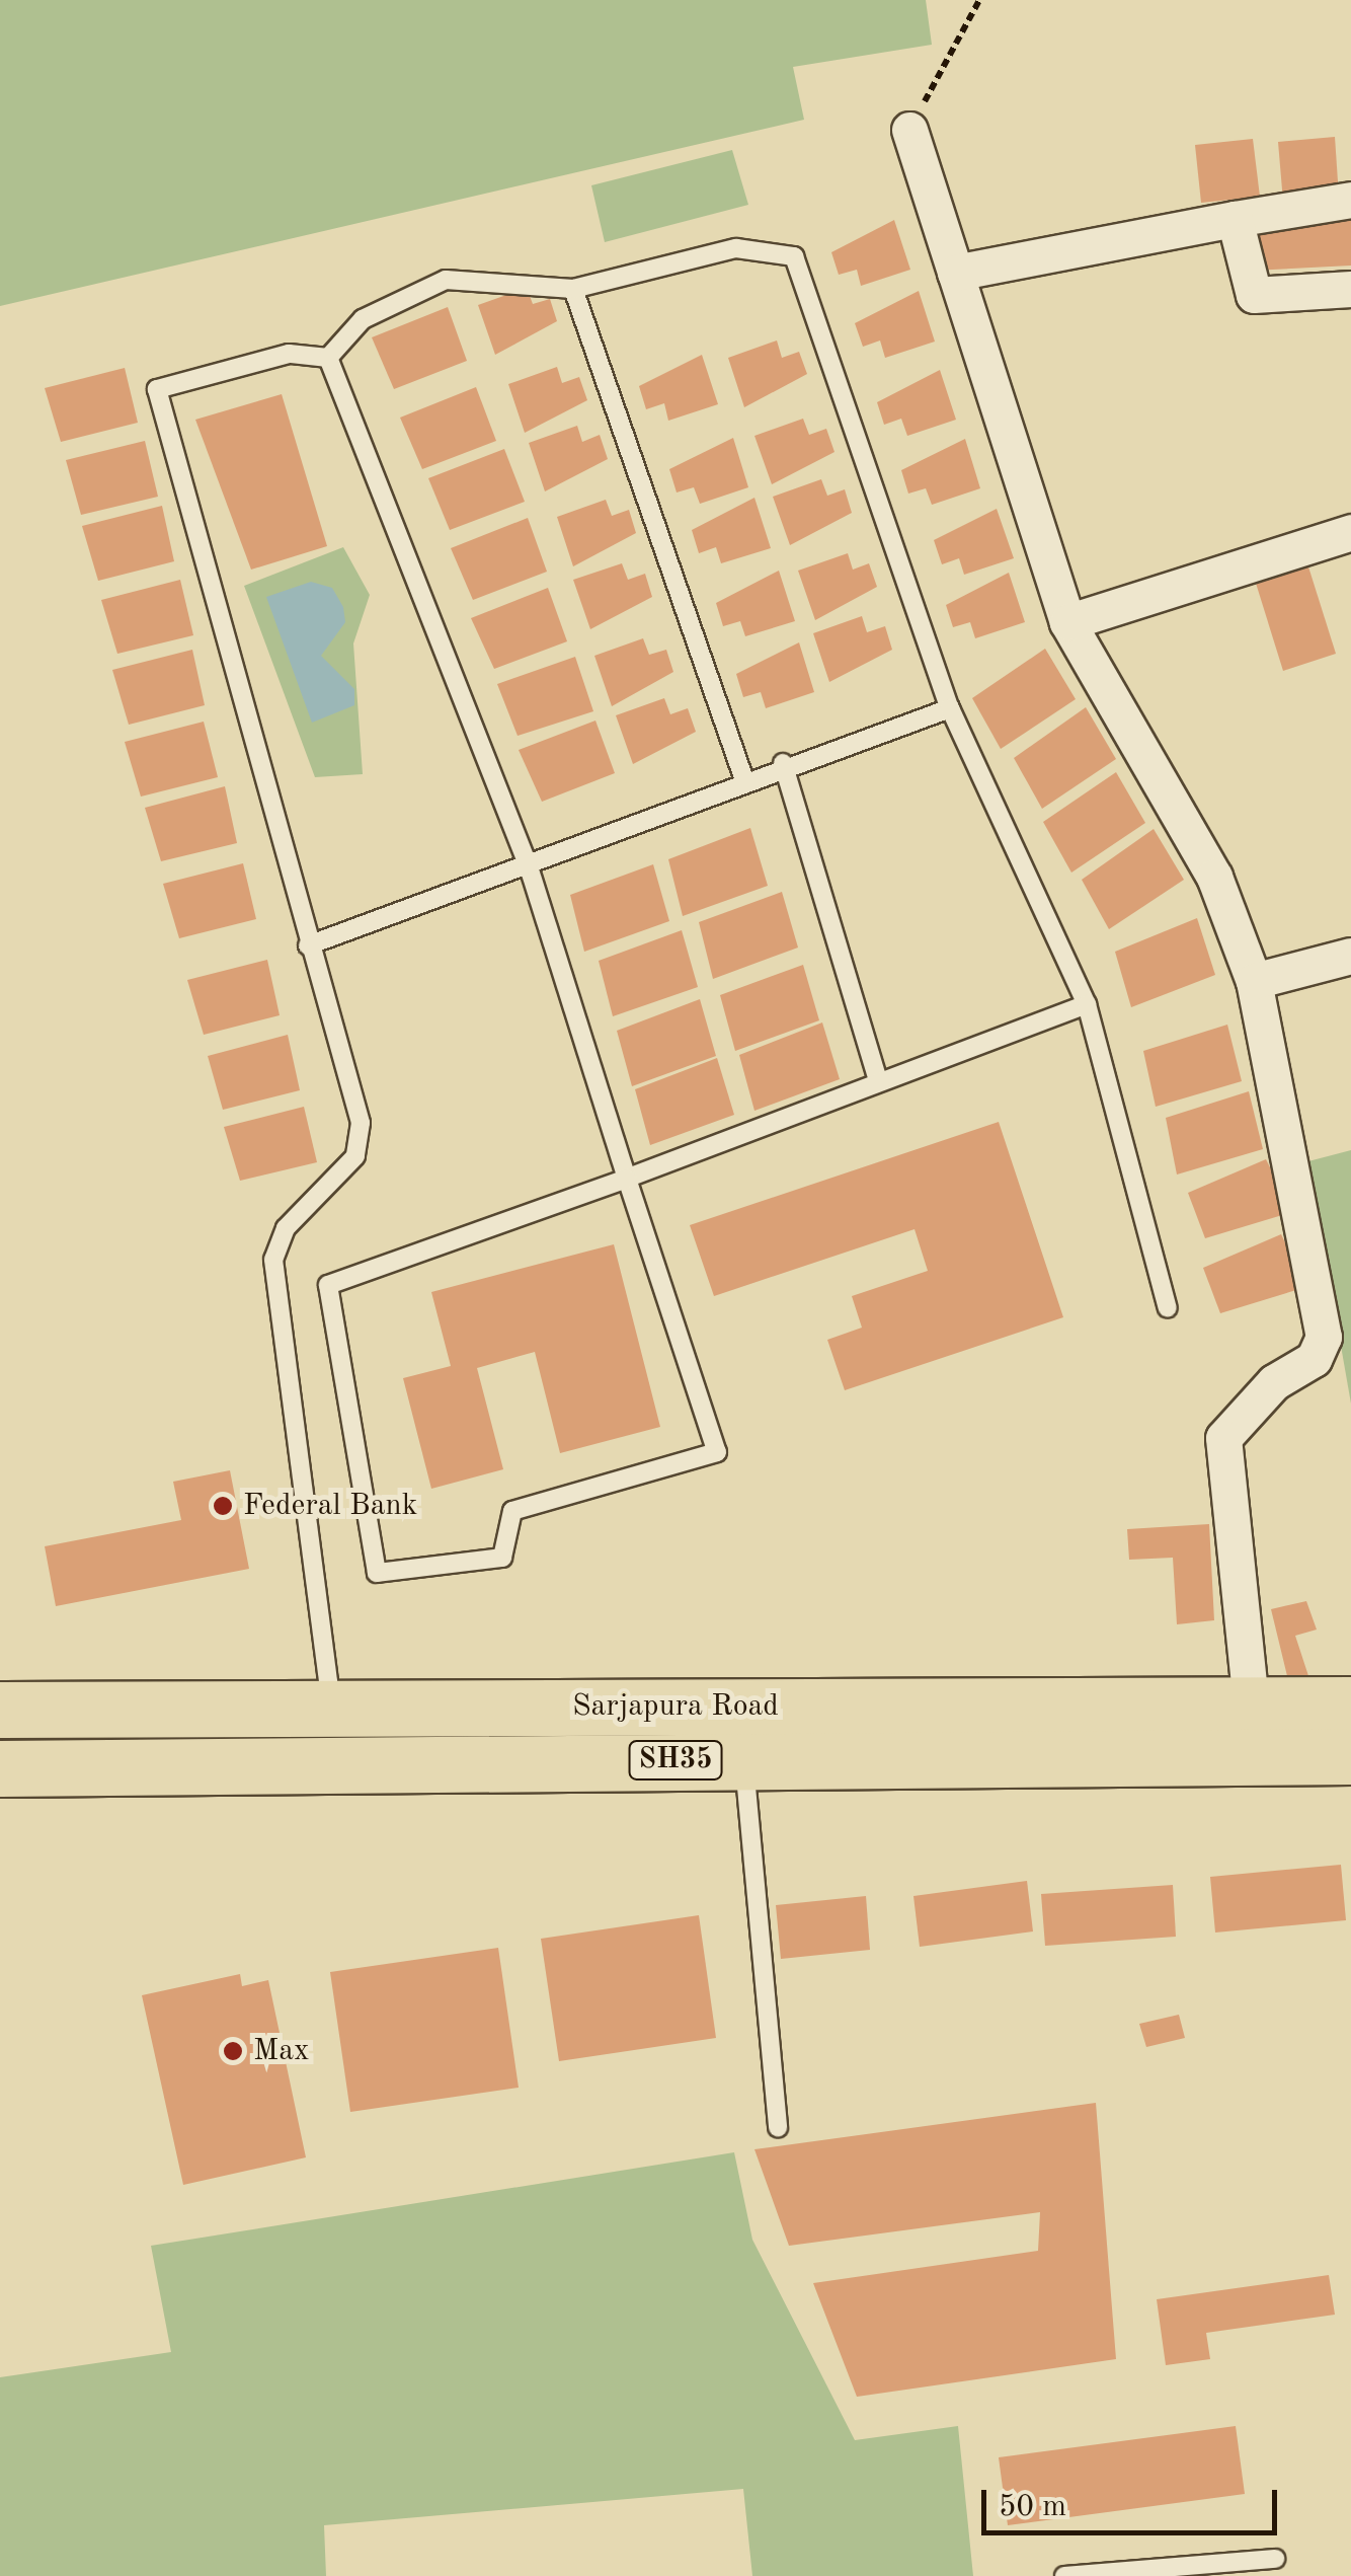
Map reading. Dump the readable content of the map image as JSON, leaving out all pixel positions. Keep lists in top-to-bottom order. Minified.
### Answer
{"streets":{"main road":["Sarjapura Road","SH35"]},"places":["Federal Bank","Max"],"scale_bar":"50 m"}
